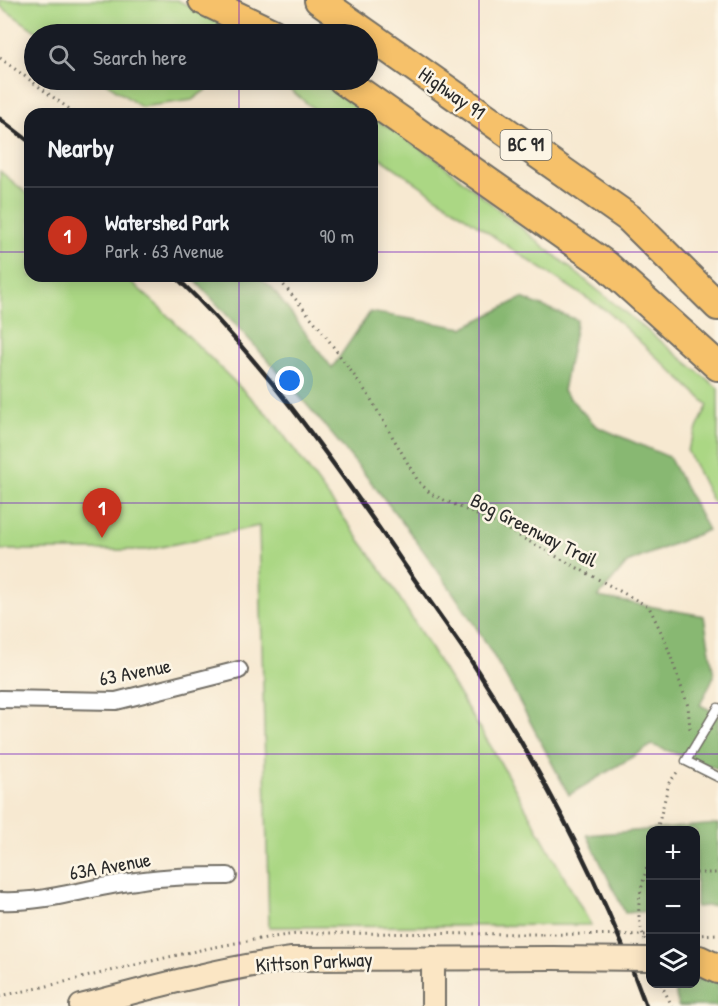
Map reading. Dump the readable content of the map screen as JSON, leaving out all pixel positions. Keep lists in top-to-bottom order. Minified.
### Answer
{"streets":{"highway":["Highway 91","BC 91"],"main road":["Kittson Parkway"],"street":["63 Avenue","63A Avenue"],"path":["Bog Greenway Trail"]},"page":{"search":"Search here","heading":"Nearby","list":[{"mark":"1","name":"Watershed Park","note":"Park · 63 Avenue","value":"90 m"}],"pins":"1","map_buttons":["+","−"]}}
